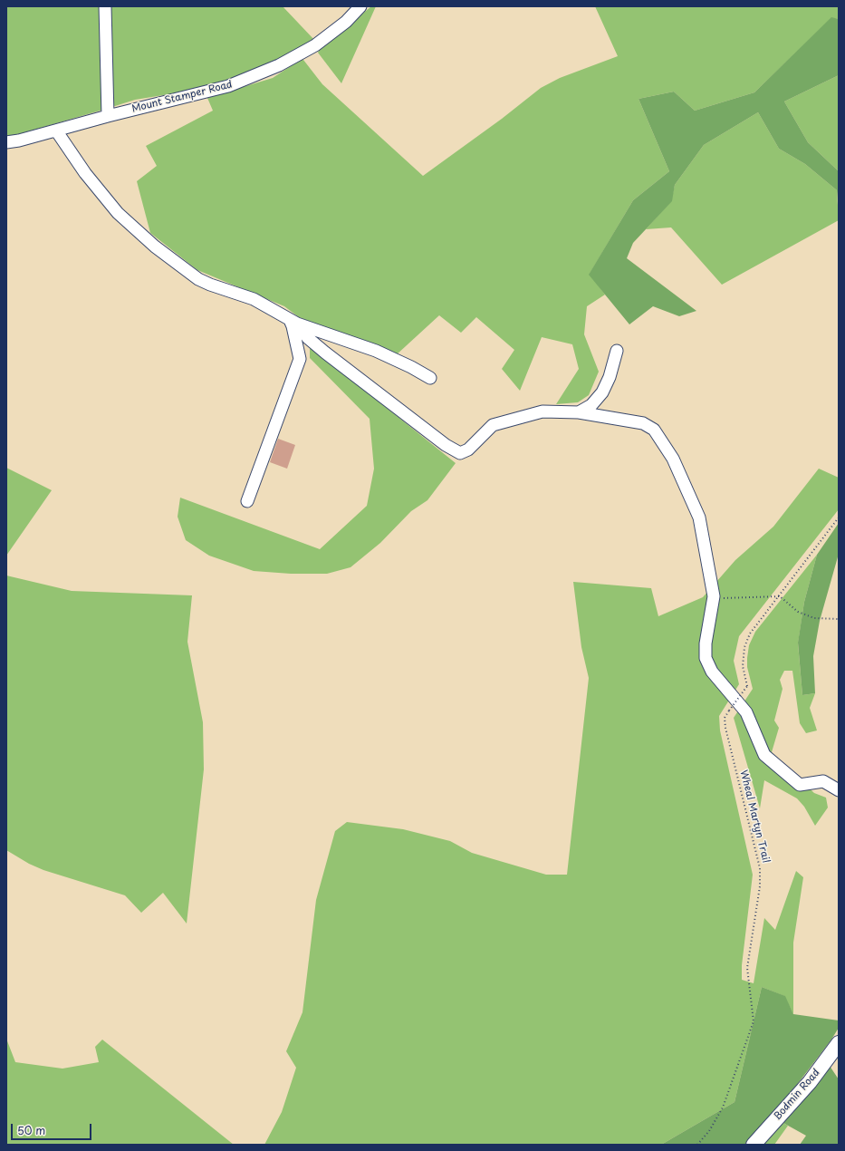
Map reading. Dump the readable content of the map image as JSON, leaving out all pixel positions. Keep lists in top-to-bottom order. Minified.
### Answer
{"streets":{"main road":["Bodmin Road"],"street":["Mount Stamper Road"],"path":["Wheal Martyn Trail"]},"scale_bar":"50 m"}
